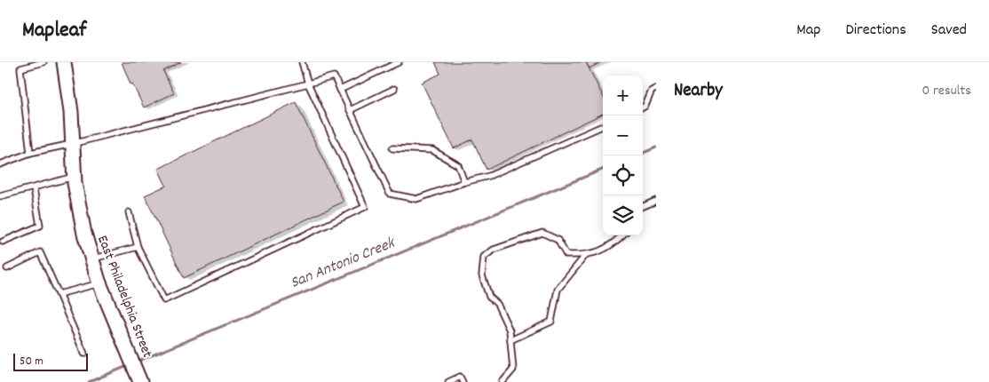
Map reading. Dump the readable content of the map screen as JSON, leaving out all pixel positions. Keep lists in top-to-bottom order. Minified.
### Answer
{"streets":{"street":["East Philadelphia Street"]},"water":["San Antonio Creek"],"scale_bar":"50 m","page":{"header":"Mapleaf","nav":["Map","Directions","Saved"],"heading":["Nearby","0 results"],"map_buttons":["+","−"],"scale":"50 m"}}
